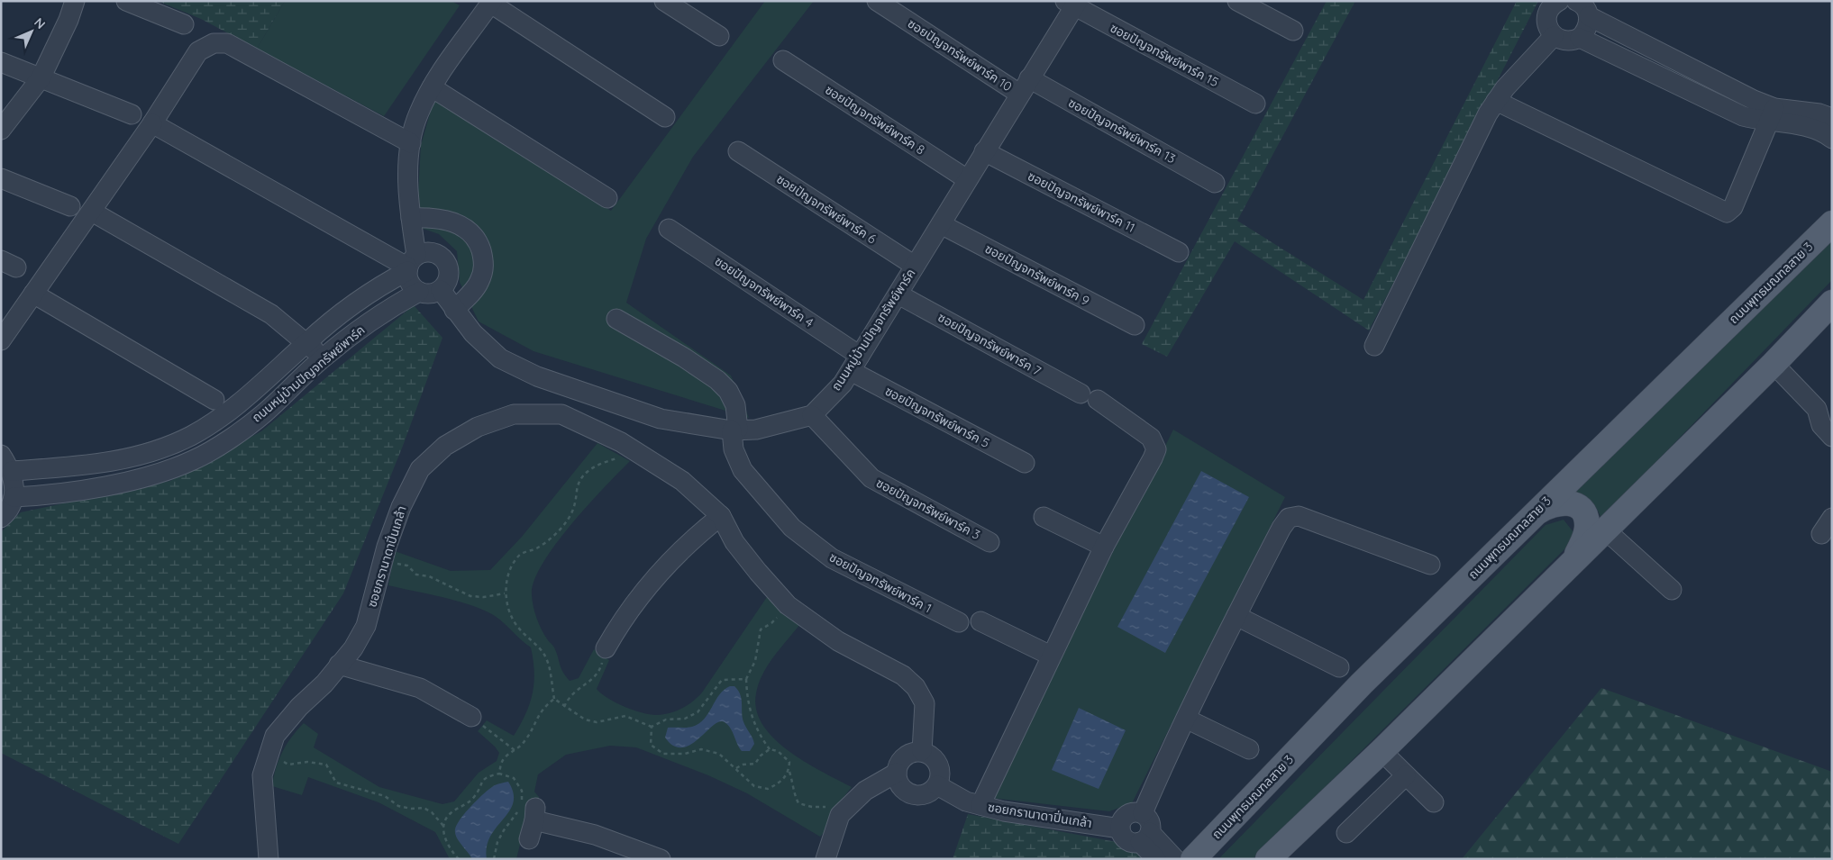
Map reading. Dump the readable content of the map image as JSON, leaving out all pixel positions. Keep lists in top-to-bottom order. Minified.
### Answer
{"streets":{"main road":["ถนนพุทธมณฑลสาย 3"],"street":["ซอยปัญจทรัพย์พาร์ค 10","ซอยปัญจทรัพย์พาร์ค 15","ซอยปัญจทรัพย์พาร์ค 8","ซอยปัญจทรัพย์พาร์ค 13","ซอยปัญจทรัพย์พาร์ค 11","ซอยปัญจทรัพย์พาร์ค 6","ซอยปัญจทรัพย์พาร์ค 9","ซอยปัญจทรัพย์พาร์ค 4","ถนนหมู่บ้านปัญจทรัพย์พาร์ค","ซอยปัญจทรัพย์พาร์ค 7","ซอยปัญจทรัพย์พาร์ค 5","ซอยปัญจทรัพย์พาร์ค 3","ซอยกรานาดาปิ่นเกล้า","ซอยปัญจทรัพย์พาร์ค 1"]},"crossings":[["ซอยปัญจทรัพย์พาร์ค 10","ซอยปัญจทรัพย์พาร์ค 13"],["ซอยปัญจทรัพย์พาร์ค 10","ถนนหมู่บ้านปัญจทรัพย์พาร์ค"],["ซอยปัญจทรัพย์พาร์ค 15","ถนนหมู่บ้านปัญจทรัพย์พาร์ค"],["ซอยปัญจทรัพย์พาร์ค 8","ถนนหมู่บ้านปัญจทรัพย์พาร์ค"],["ซอยปัญจทรัพย์พาร์ค 13","ถนนหมู่บ้านปัญจทรัพย์พาร์ค"],["ซอยปัญจทรัพย์พาร์ค 11","ถนนหมู่บ้านปัญจทรัพย์พาร์ค"],["ซอยปัญจทรัพย์พาร์ค 6","ถนนหมู่บ้านปัญจทรัพย์พาร์ค"],["ซอยปัญจทรัพย์พาร์ค 9","ถนนหมู่บ้านปัญจทรัพย์พาร์ค"],["ซอยปัญจทรัพย์พาร์ค 4","ถนนหมู่บ้านปัญจทรัพย์พาร์ค"],["ซอยปัญจทรัพย์พาร์ค 4","ซอยปัญจทรัพย์พาร์ค 5"],["ถนนหมู่บ้านปัญจทรัพย์พาร์ค","ซอยปัญจทรัพย์พาร์ค 7"],["ถนนหมู่บ้านปัญจทรัพย์พาร์ค","ซอยปัญจทรัพย์พาร์ค 5"],["ถนนหมู่บ้านปัญจทรัพย์พาร์ค","ซอยปัญจทรัพย์พาร์ค 3"]],"north":"top right"}
